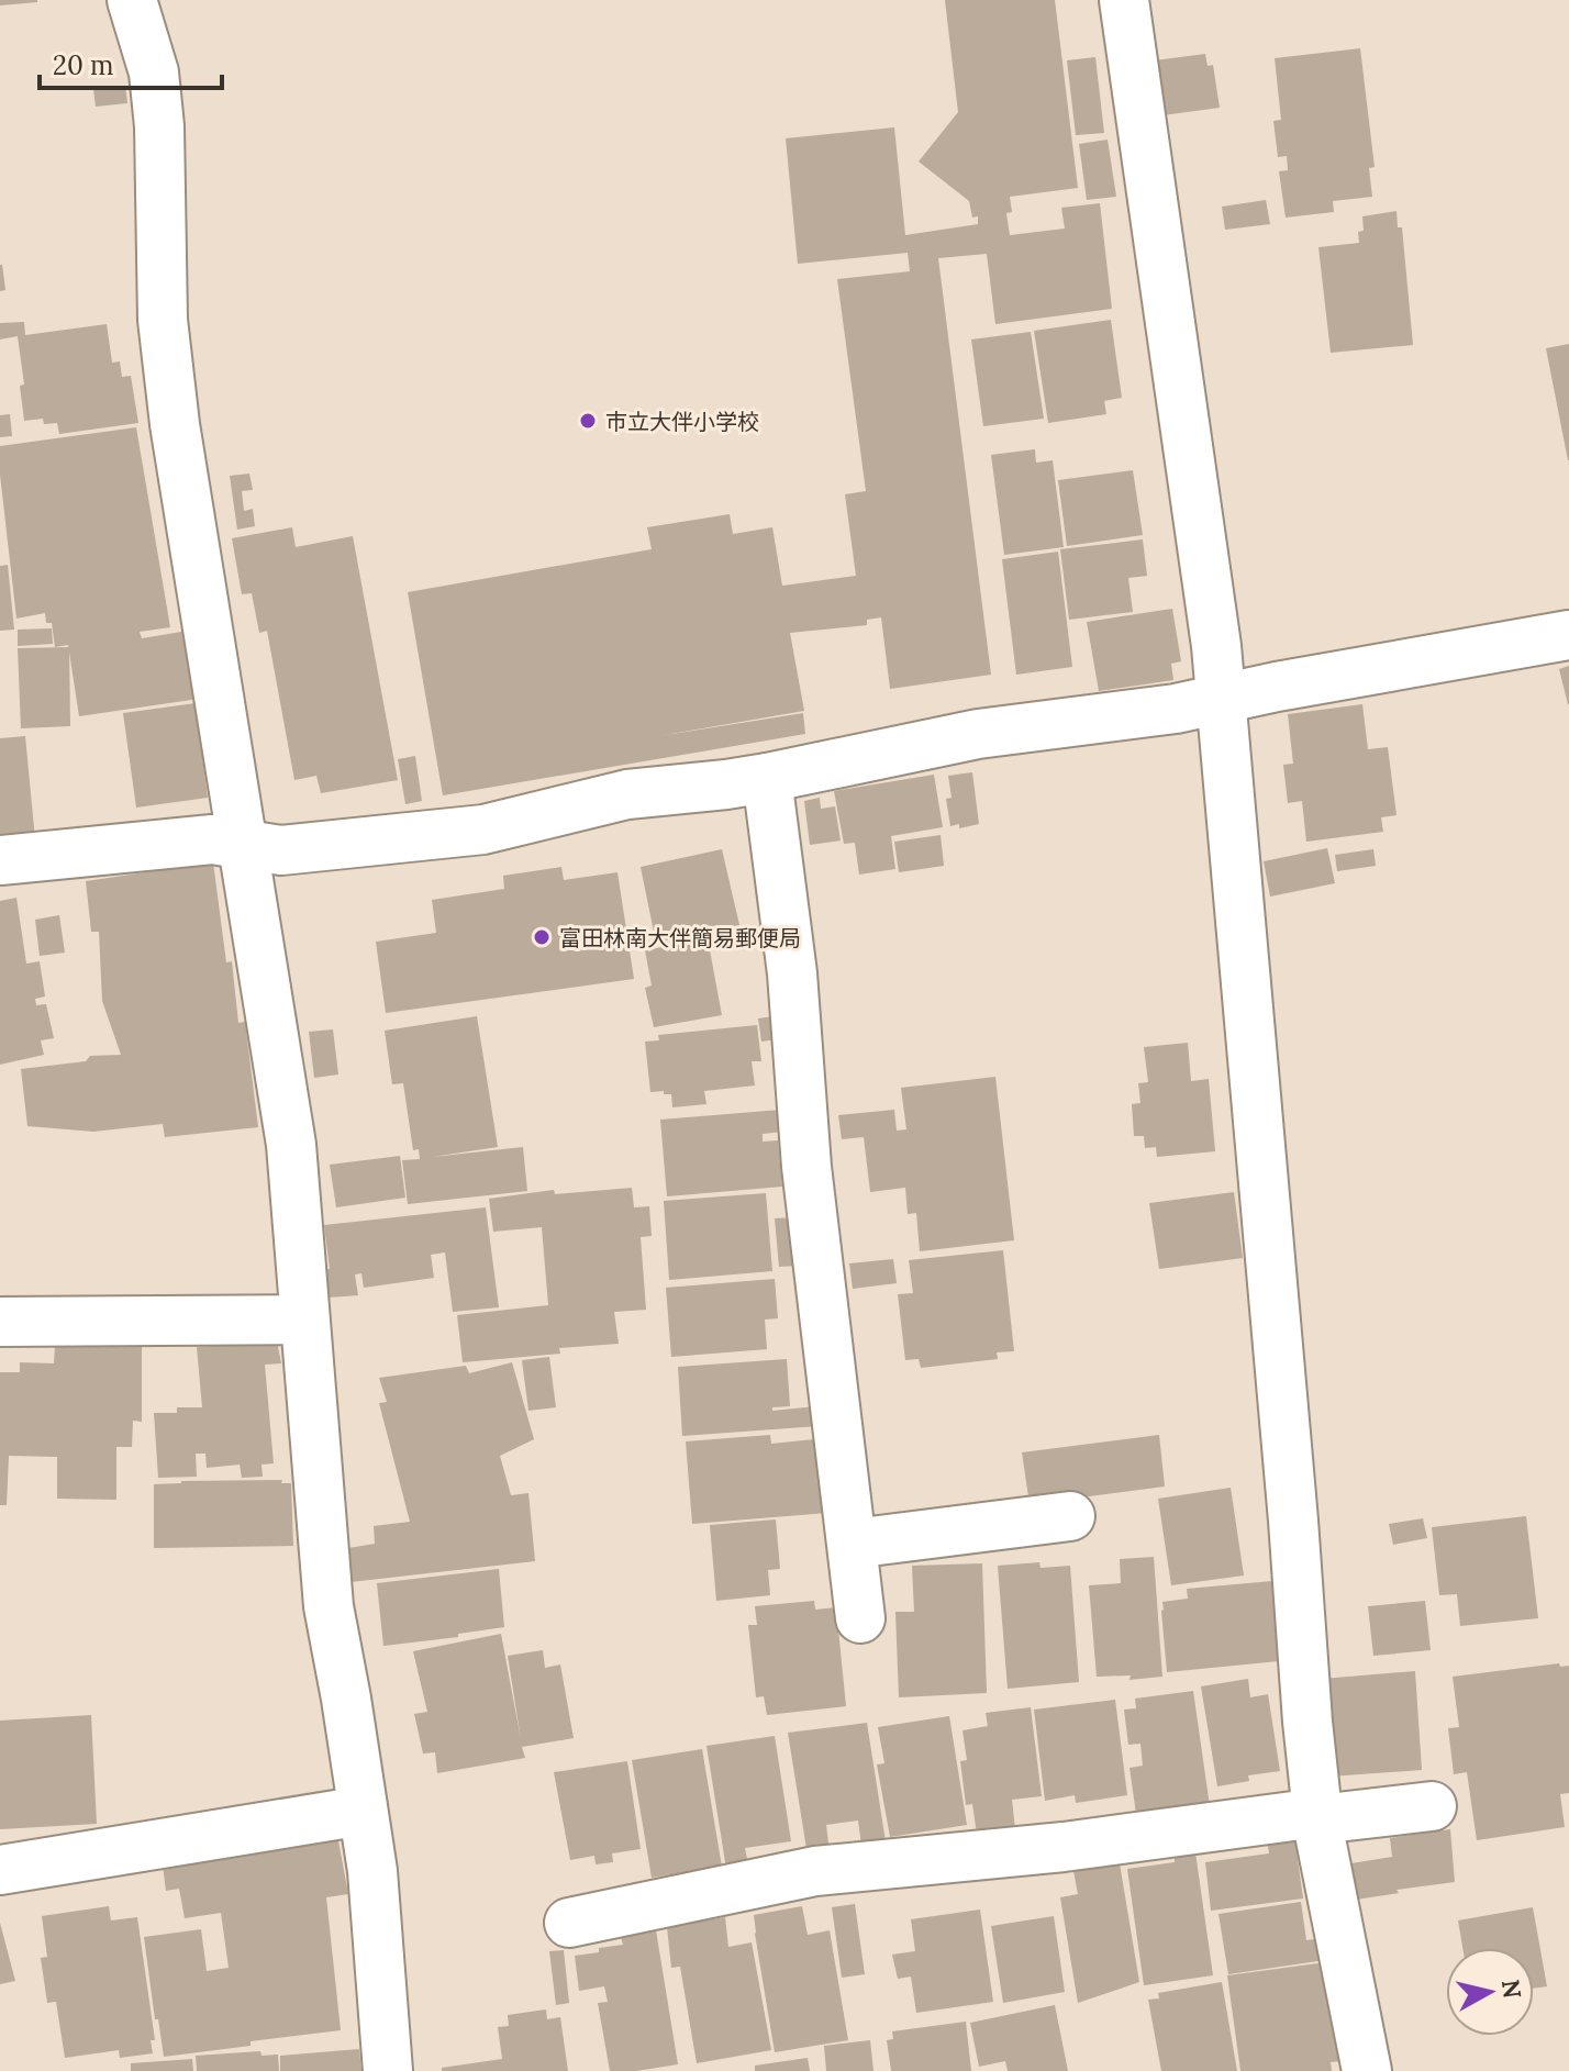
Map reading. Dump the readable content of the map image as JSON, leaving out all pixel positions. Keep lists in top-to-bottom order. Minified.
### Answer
{"places":["市立大伴小学校","富田林南大伴簡易郵便局"],"scale_bar":"20 m","north":"right"}
